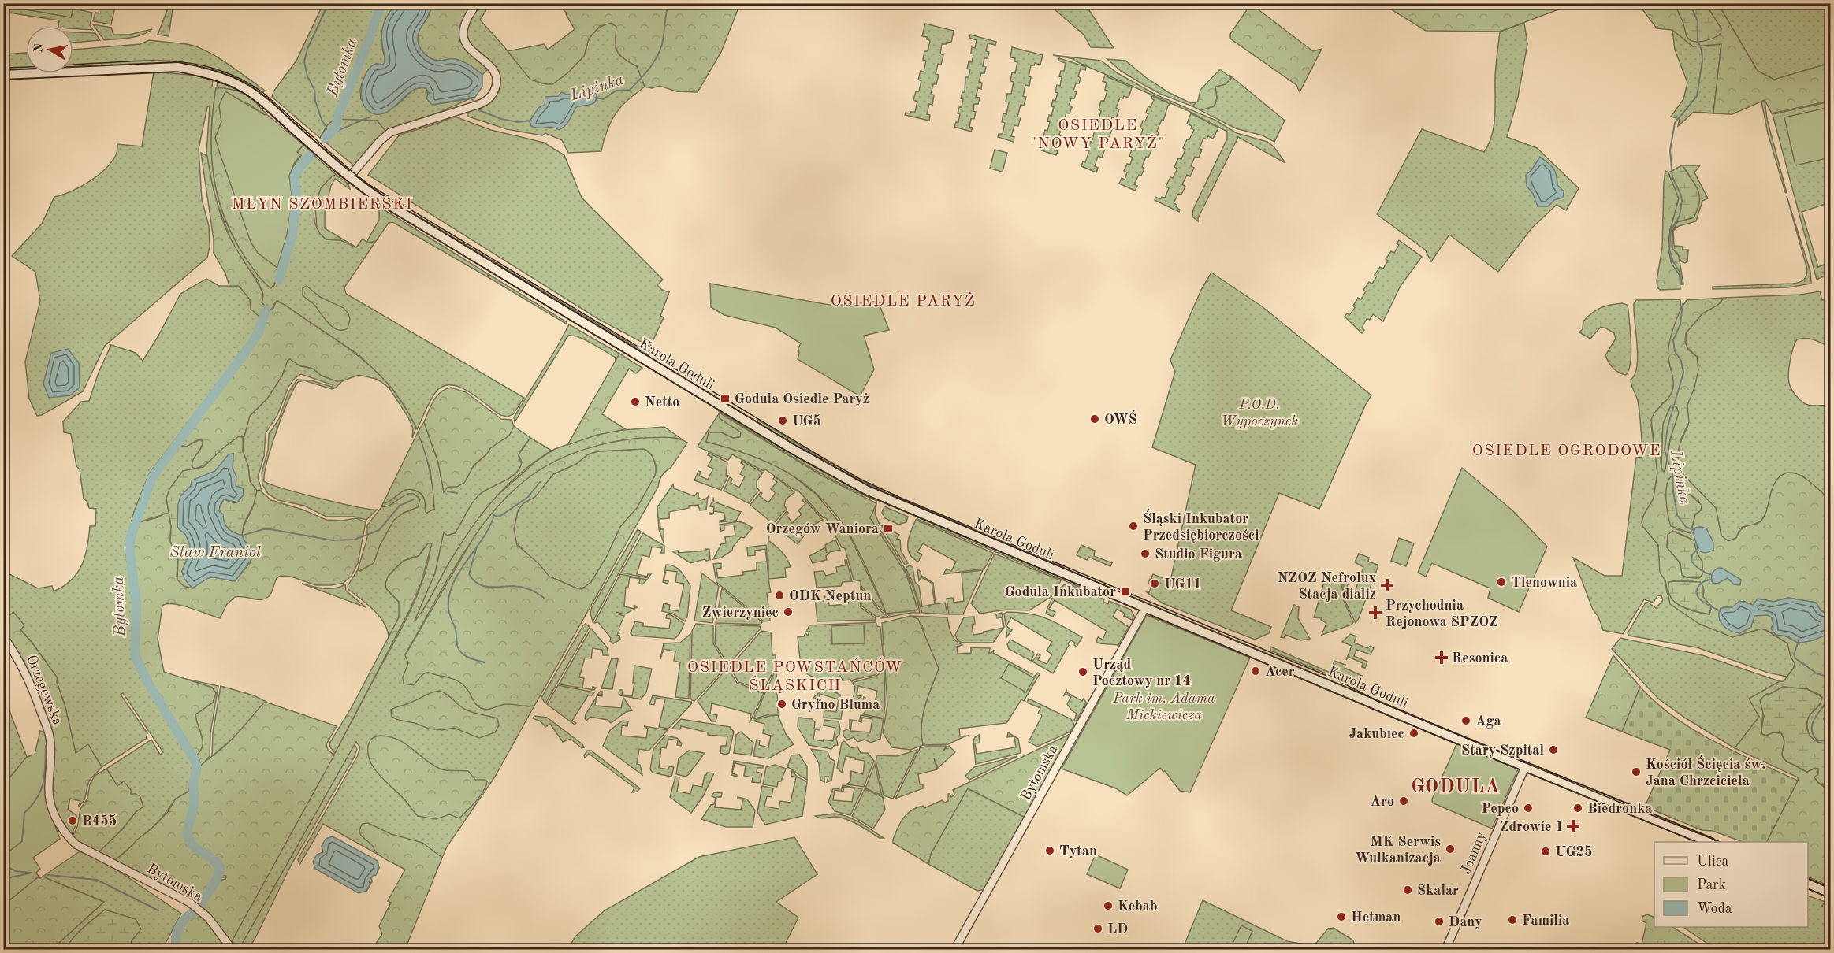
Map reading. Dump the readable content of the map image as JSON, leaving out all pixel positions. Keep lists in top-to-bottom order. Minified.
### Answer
{"streets":{"main road":["Karola Goduli"],"street":["Orzegowska","Bytomska","Joanny"]},"crossings":[["Karola Goduli","Bytomska"],["Karola Goduli","Joanny"],["Orzegowska","Bytomska"]],"districts":["OSIEDLE \"NOWY PARYŻ\"","MŁYN SZOMBIERSKI","OSIEDLE PARYŻ","OSIEDLE OGRODOWE","OSIEDLE POWSTAŃCÓW ŚLĄSKICH","GODULA"],"water":["Bytomka","Lipinka","Staw Franiol"],"parks":["P.O.D. Wypoczynek","Park im. Adama Mickiewicza"],"places":{"transit":["Godula Osiedle Paryż","Orzegów Waniora","Godula Inkubator"],"other":["Netto","OWŚ","UG5","Śląski Inkubator Przedsiębiorczości","Studio Figura","Tlenownia","UG11","ODK Neptun","Zwierzyniec","Acer","Urząd Pocztowy nr 14","Gryfno Bluma","Aga","Jakubiec","Stary Szpital","Kościół Ścięcia św. Jana Chrzciciela","Aro","Pepco","Biedronka","B455","MK Serwis Wulkanizacja","Tytan","UG25","Skalar","Kebab","Hetman","Familia","Dany","LD"],"health":["NZOZ Nefrolux Stacja dializ","Przychodnia Rejonowa SPZOZ","Resonica","Zdrowie 1"]},"legend":["Ulica","Park","Woda"],"north":"left"}
